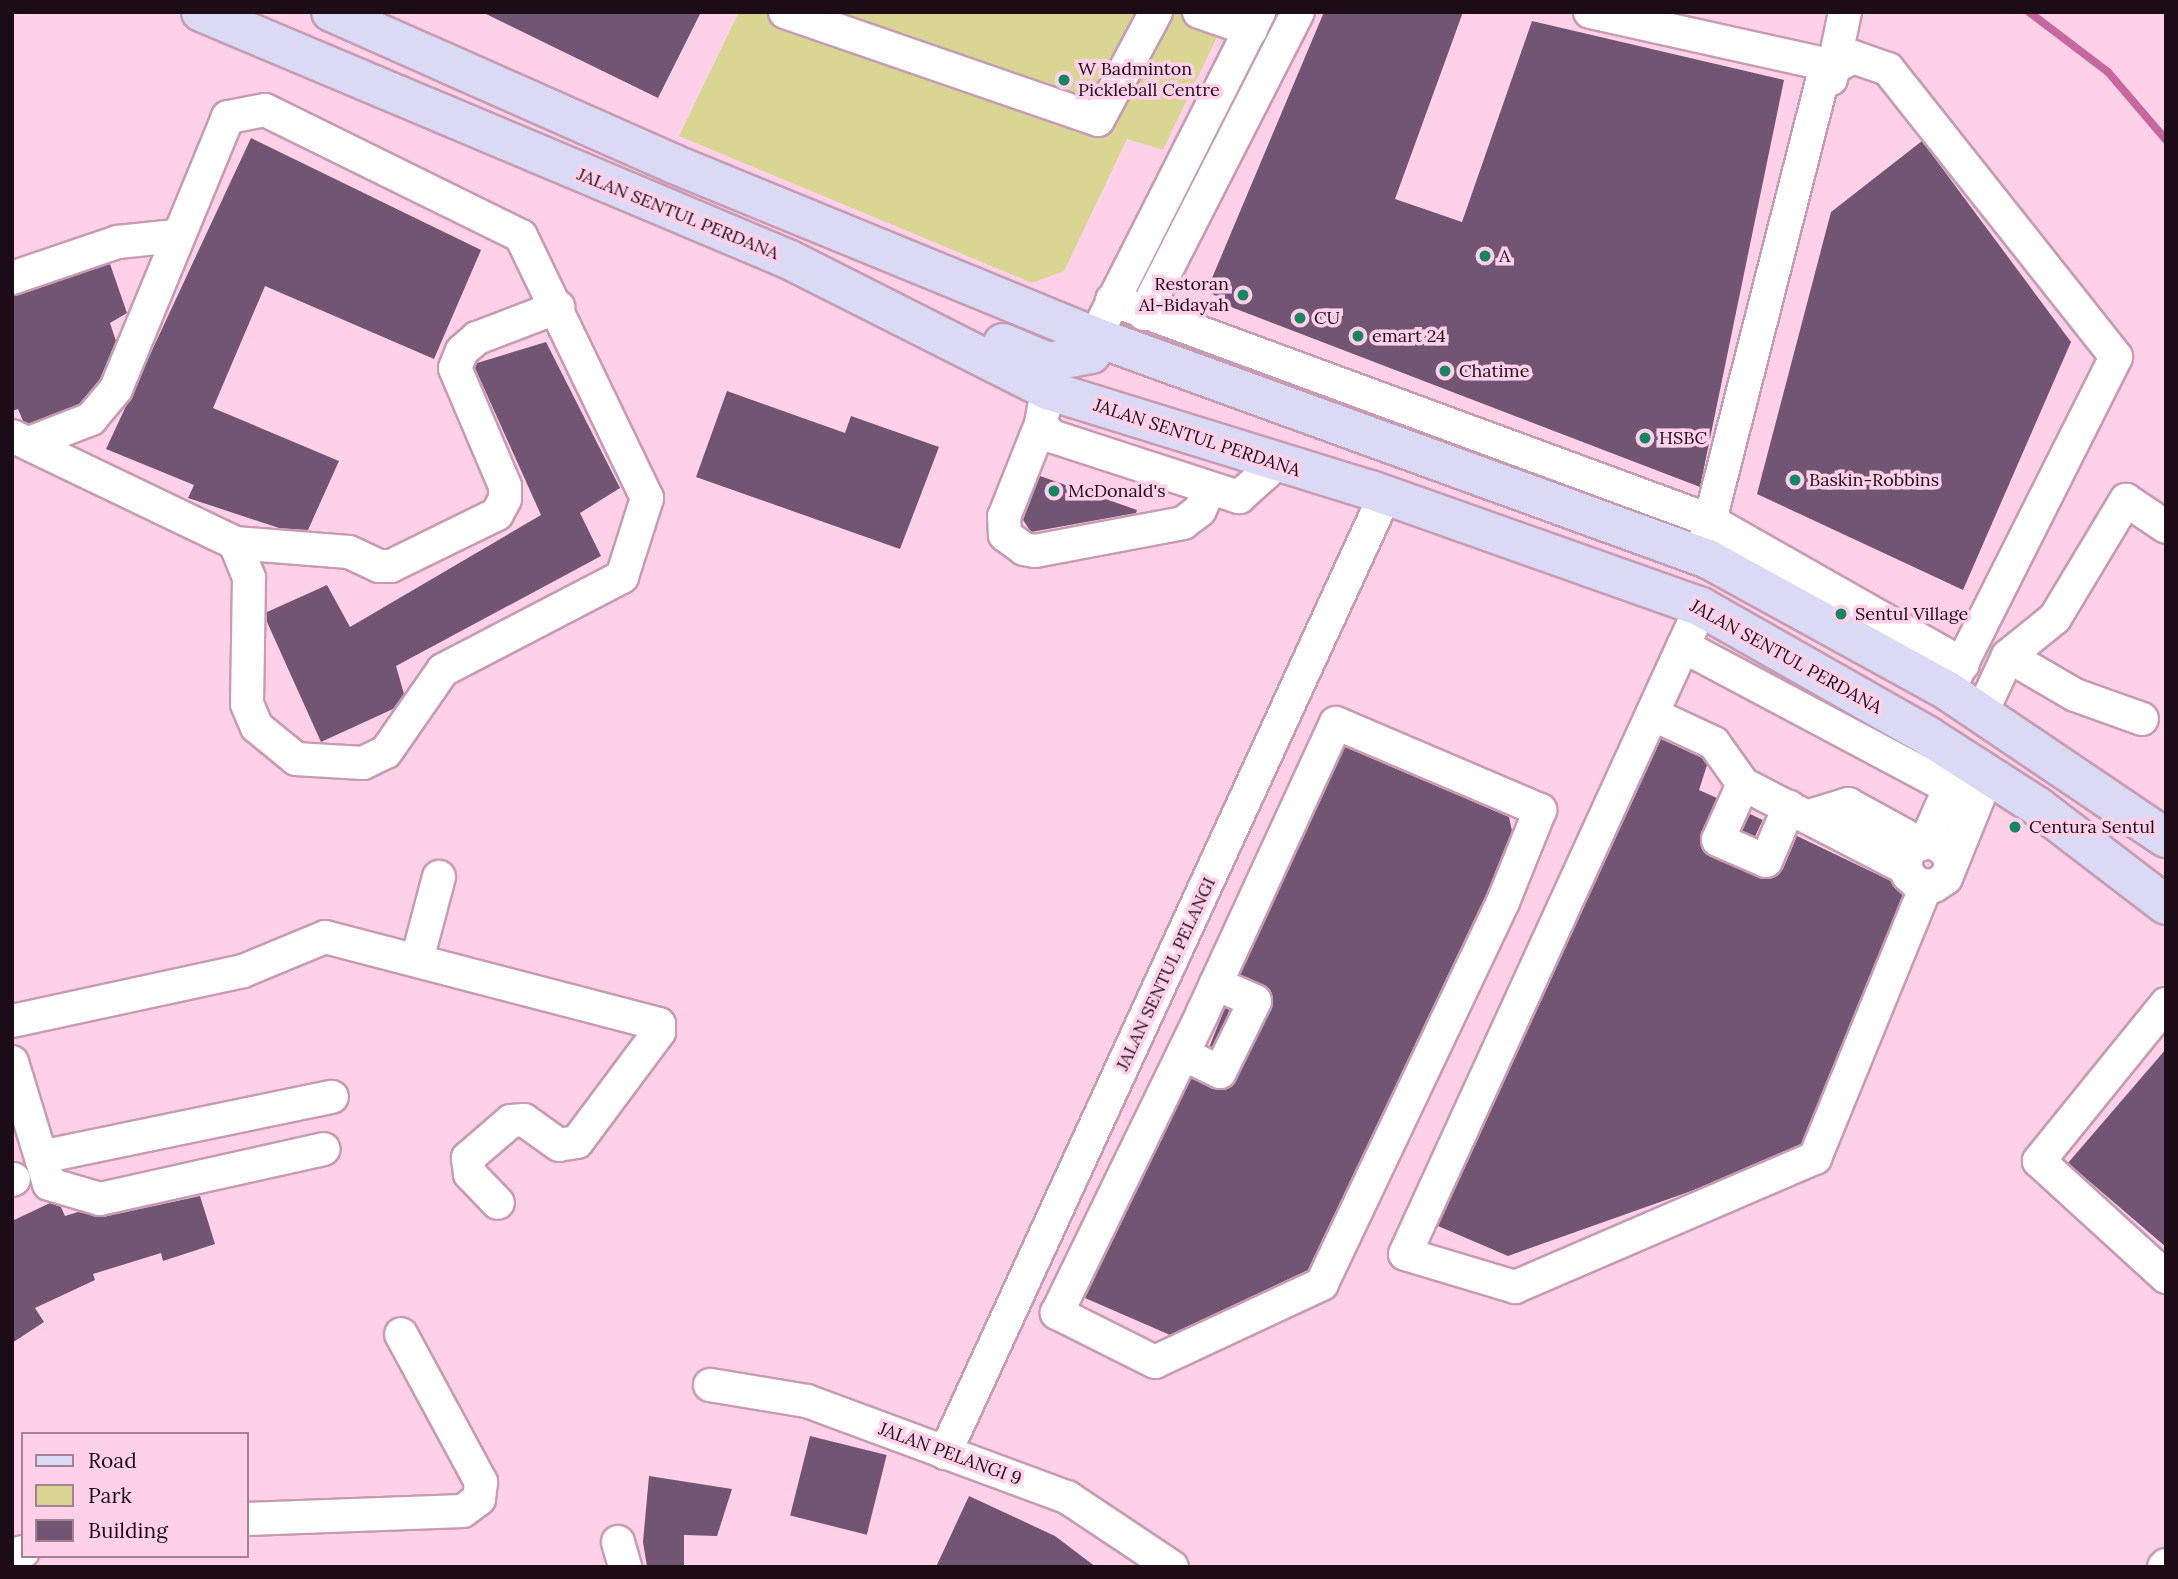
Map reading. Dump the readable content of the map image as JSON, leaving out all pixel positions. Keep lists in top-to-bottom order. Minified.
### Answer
{"streets":{"main road":["JALAN SENTUL PERDANA"],"street":["JALAN SENTUL PELANGI","JALAN PELANGI 9"]},"crossings":[["JALAN SENTUL PERDANA","JALAN SENTUL PELANGI"],["JALAN SENTUL PELANGI","JALAN PELANGI 9"]],"places":["W Badminton Pickleball Centre","A","Restoran Al-Bidayah","CU","emart 24","Chatime","HSBC","Baskin-Robbins","McDonald's","Sentul Village","Centura Sentul"],"legend":["Road","Park","Building"]}
